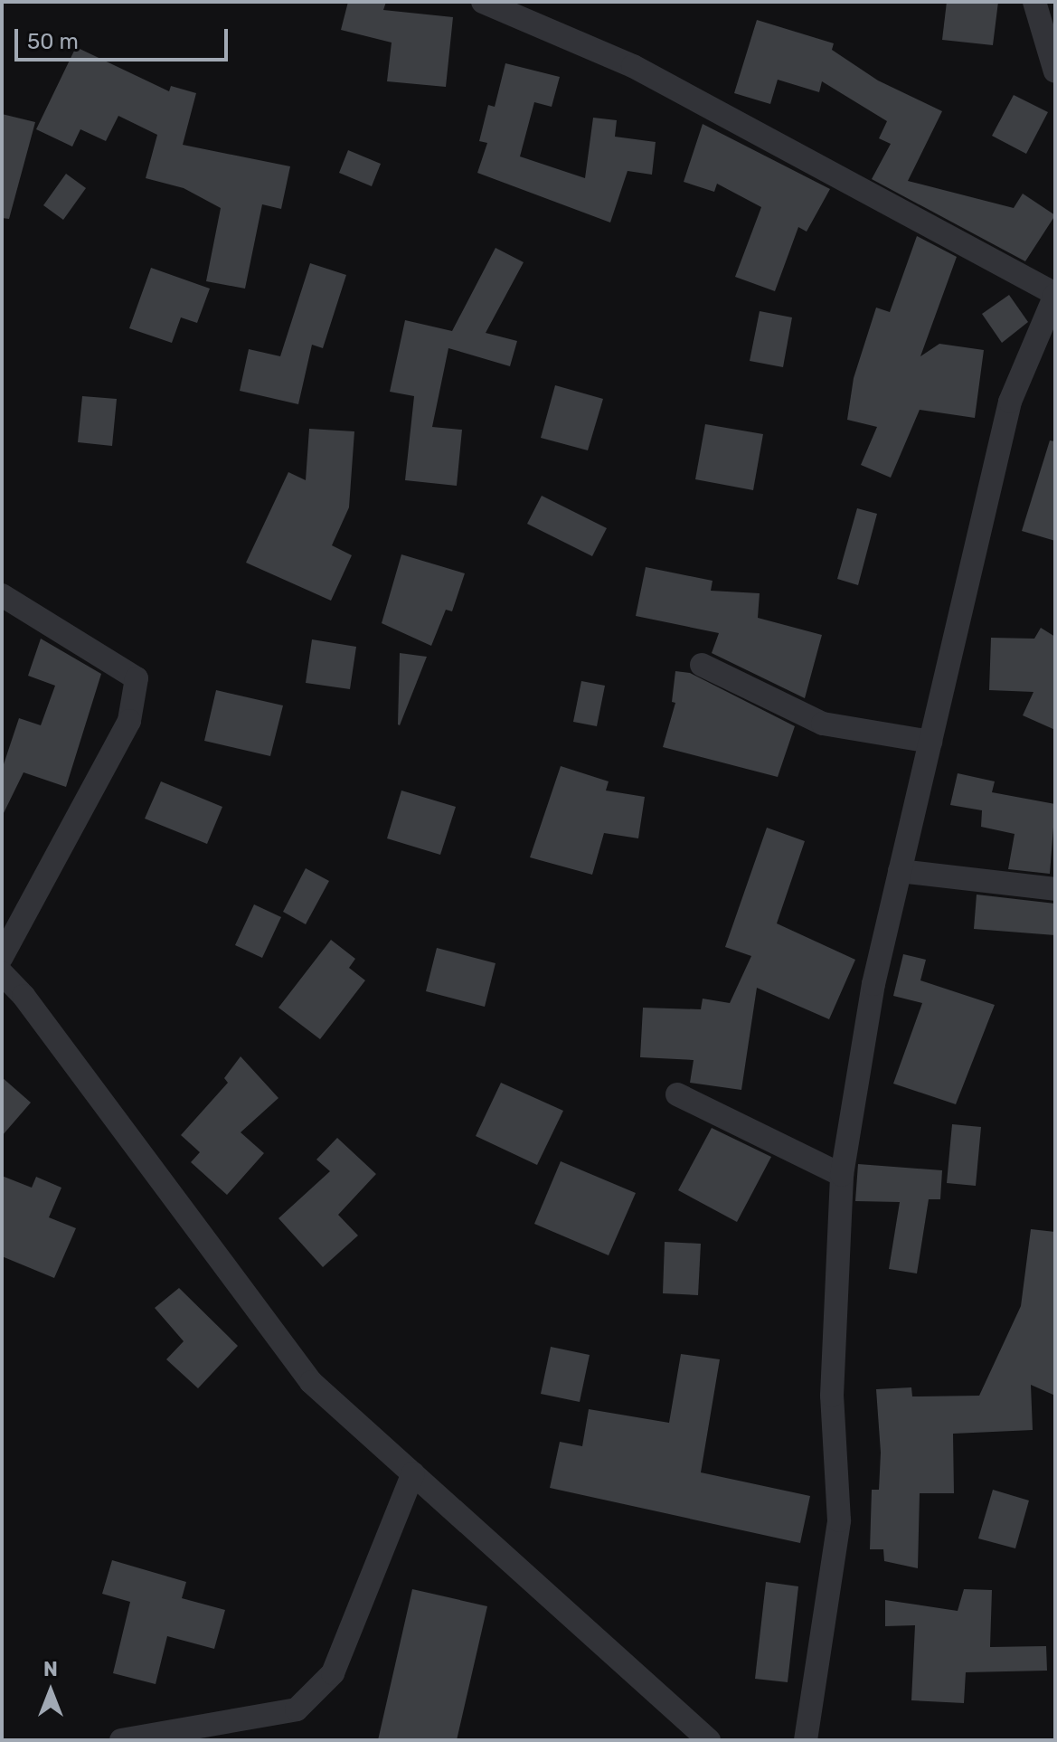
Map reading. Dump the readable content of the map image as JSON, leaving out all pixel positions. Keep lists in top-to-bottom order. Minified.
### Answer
{"scale_bar":"50 m","north":"top"}
